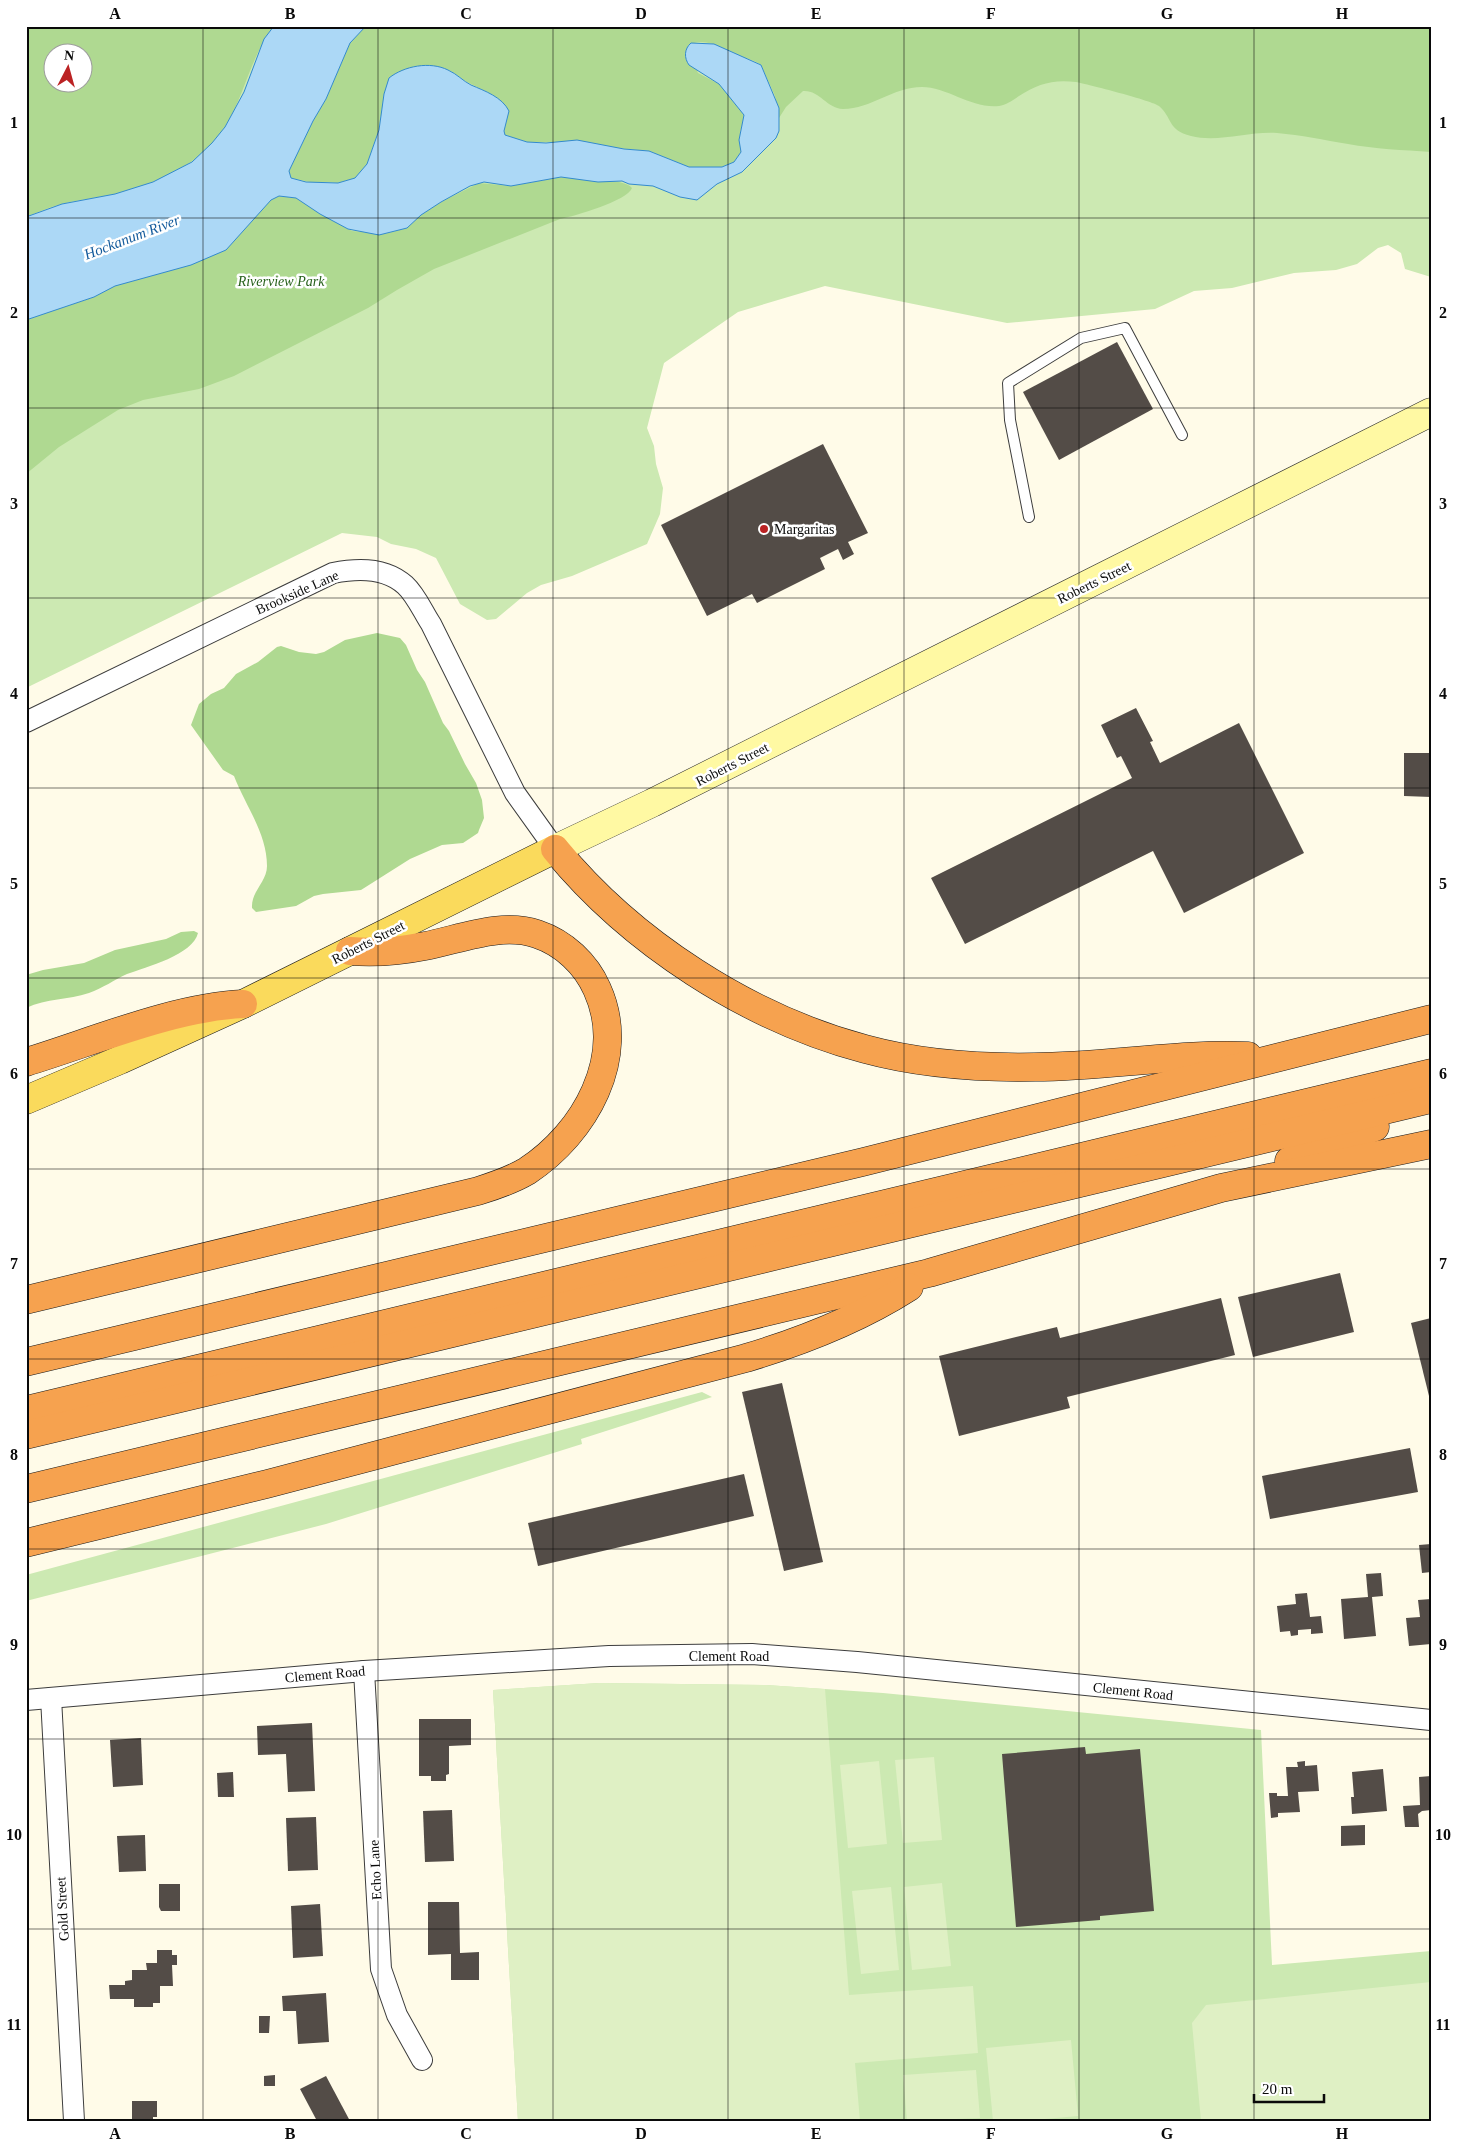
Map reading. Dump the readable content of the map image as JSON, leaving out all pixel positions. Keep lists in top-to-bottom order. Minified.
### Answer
{"streets":{"main road":["Roberts Street"],"street":["Brookside Lane","Clement Road","Echo Lane","Gold Street"]},"crossings":[["Roberts Street","Brookside Lane"],["Clement Road","Echo Lane"],["Clement Road","Gold Street"]],"water":["Hockanum River"],"parks":["Riverview Park"],"places":["Margaritas"],"scale_bar":"20 m","north":"top","grid":{"columns":["A","B","C","D","E","F","G","H"],"rows":["1","2","3","4","5","6","7","8","9","10","11"]}}
